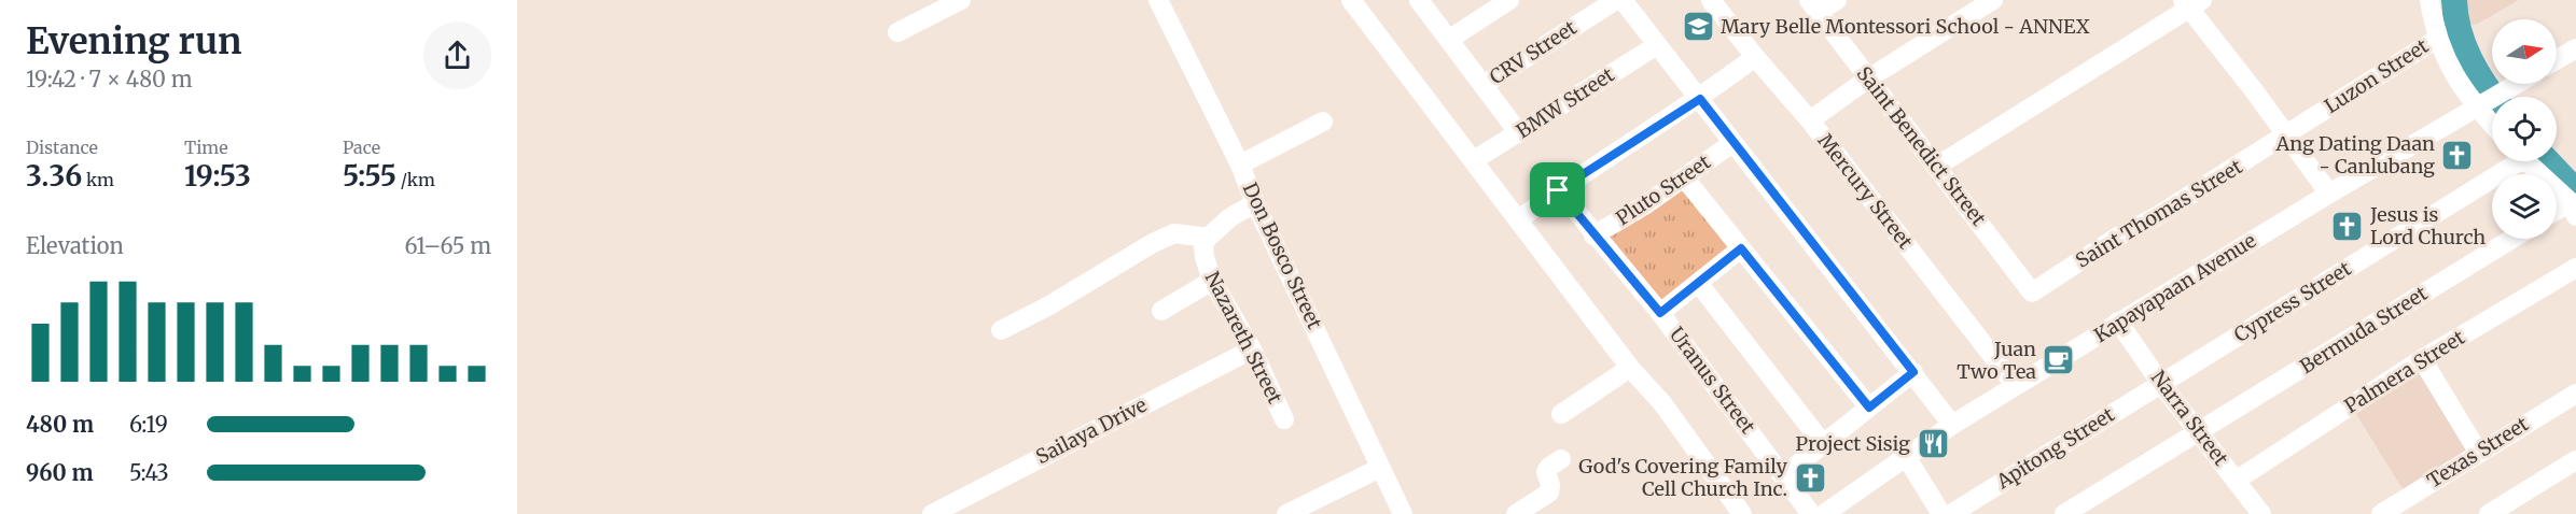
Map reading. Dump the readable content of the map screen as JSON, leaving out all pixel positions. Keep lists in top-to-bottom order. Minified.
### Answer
{"streets":{"street":["CRV Street","Luzon Street","BMW Street","Saint Benedict Street","Pluto Street","Mercury Street","Saint Thomas Street","Don Bosco Street","Kapayapaan Avenue","Cypress Street","Bermuda Street","Nazareth Street","Palmera Street","Uranus Street","Narra Street","Sailaya Drive","Apitong Street","Texas Street"]},"crossings":[["Luzon Street","Saint Thomas Street"],["Saint Benedict Street","Saint Thomas Street"],["Pluto Street","Uranus Street"],["Mercury Street","Kapayapaan Avenue"],["Kapayapaan Avenue","Narra Street"],["Cypress Street","Narra Street"],["Cypress Street","Apitong Street"],["Bermuda Street","Narra Street"],["Nazareth Street","Sailaya Drive"],["Palmera Street","Narra Street"],["Narra Street","Apitong Street"]],"places":{"school or university":["Mary Belle Montessori School - ANNEX"],"church":["Ang Dating Daan - Canlubang","Jesus is Lord Church","God's Covering Family Cell Church Inc."],"cafe":["Juan Two Tea"],"restaurant":["Project Sisig"]},"north":"right","page":{"heading":["Evening run","19:42 · 7 × 480 m"],"stats":[["Distance","3.36 km"],["Time","19:53"],["Pace","5:55 /km"]],"chart":["Elevation","61–65 m"],"list":[{"name":"480 m","note":"6:19"},{"name":"960 m","note":"5:43"}]}}
